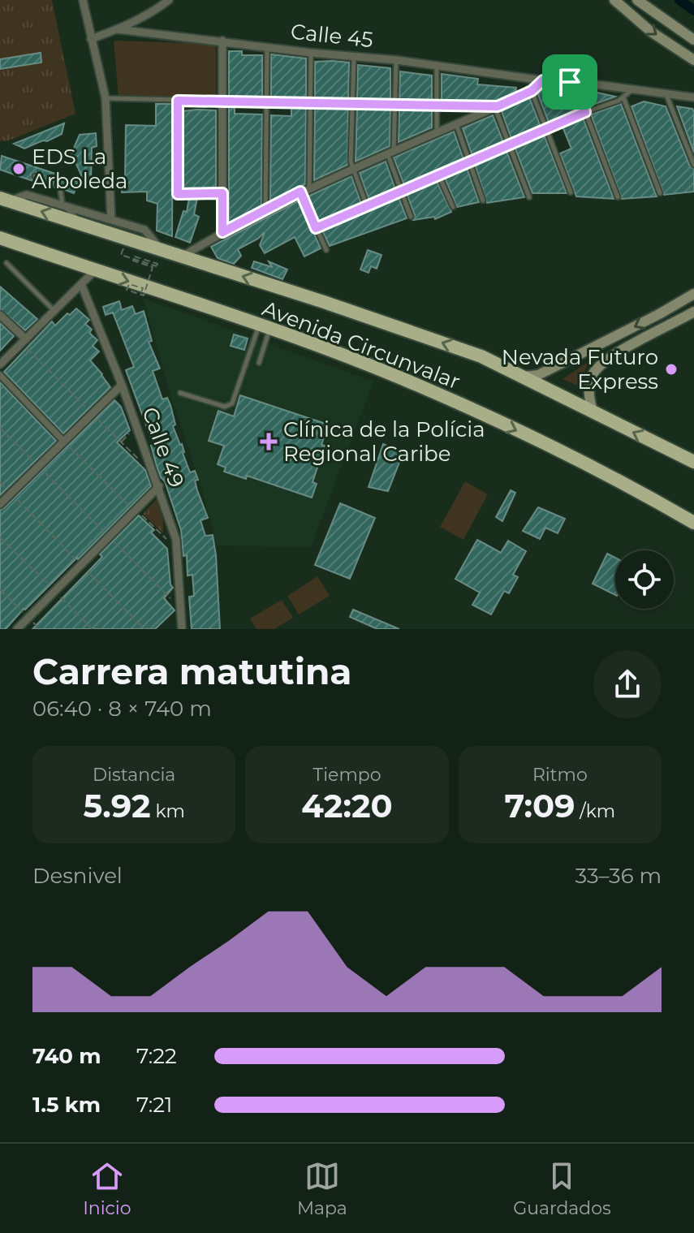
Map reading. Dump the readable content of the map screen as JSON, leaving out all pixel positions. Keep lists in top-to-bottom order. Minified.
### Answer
{"streets":{"highway":["Avenida Circunvalar"],"street":["Calle 45","Calle 49"]},"crossings":[["Avenida Circunvalar","Calle 49"]],"places":{"other":["EDS La Arboleda","Nevada Futuro Express"],"health":["Clínica de la Polícia Regional Caribe"]},"page":{"heading":["Carrera matutina","06:40 · 8 × 740 m"],"stats":[["Distancia","5.92 km"],["Tiempo","42:20"],["Ritmo","7:09 /km"]],"chart":["Desnivel","33–36 m"],"list":[{"name":"740 m","note":"7:22"},{"name":"1.5 km","note":"7:21"}],"tabs":["Inicio","Mapa","Guardados"]}}
